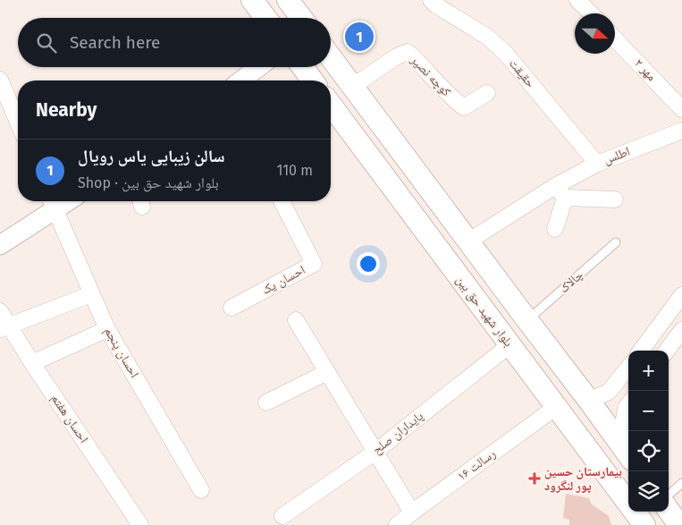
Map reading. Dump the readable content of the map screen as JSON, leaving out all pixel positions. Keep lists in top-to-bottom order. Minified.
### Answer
{"streets":{"main road":["بلوار شهید حق بین"],"street":["مهر ۲","حقیقت","کوچه نصیر","اطلس","احسان یک","احسان پنجم","احسان هفتم","پایداران صلح","رسالت ۱۶"],"lane":["چالاک"]},"crossings":[["حقیقت","اطلس"],["بلوار شهید حق بین","پایداران صلح"],["بلوار شهید حق بین","رسالت ۱۶"]],"places":{"health":["بیمارستان حسین پور لنگرود"]},"north":"right","page":{"search":"Search here","pins":"1","heading":"Nearby","list":[{"mark":"1","name":"سالن زیبایی یاس رویال","note":"Shop · بلوار شهید حق بین","value":"110 m"}],"map_buttons":["+","−"]}}
